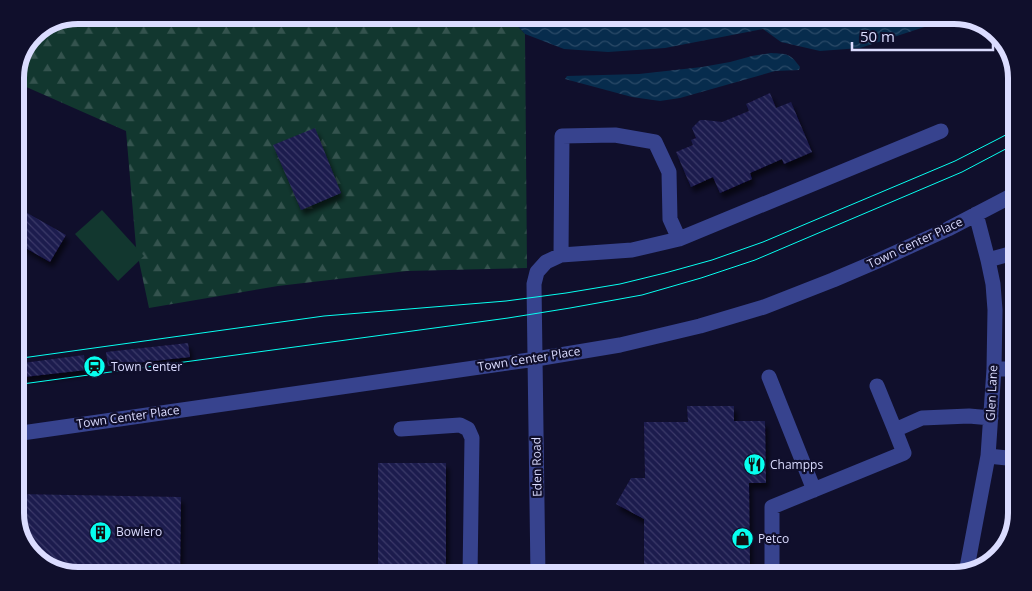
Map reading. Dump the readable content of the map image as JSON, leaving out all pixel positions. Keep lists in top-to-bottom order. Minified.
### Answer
{"streets":{"street":["Town Center Place","Glen Lane","Eden Road"]},"crossings":[["Town Center Place","Glen Lane"],["Town Center Place","Eden Road"]],"places":{"station":["Town Center"],"restaurant":["Champps"],"building":["Bowlero"],"shop":["Petco"]},"scale_bar":"50 m"}
